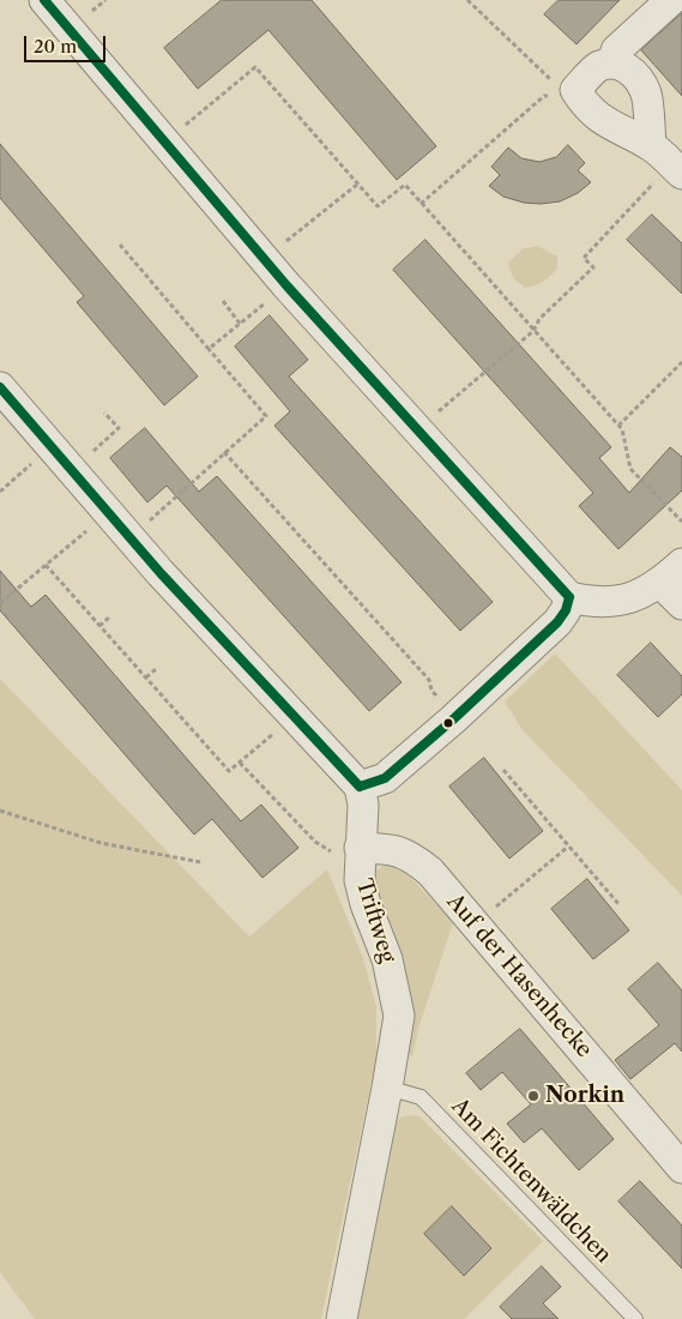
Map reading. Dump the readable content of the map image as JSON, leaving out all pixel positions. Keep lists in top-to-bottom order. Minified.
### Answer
{"streets":{"street":["Triftweg","Auf der Hasenhecke"],"lane":["Am Fichtenwäldchen"]},"crossings":[["Triftweg","Auf der Hasenhecke"],["Triftweg","Am Fichtenwäldchen"]],"places":["Norkin"],"scale_bar":"20 m"}
